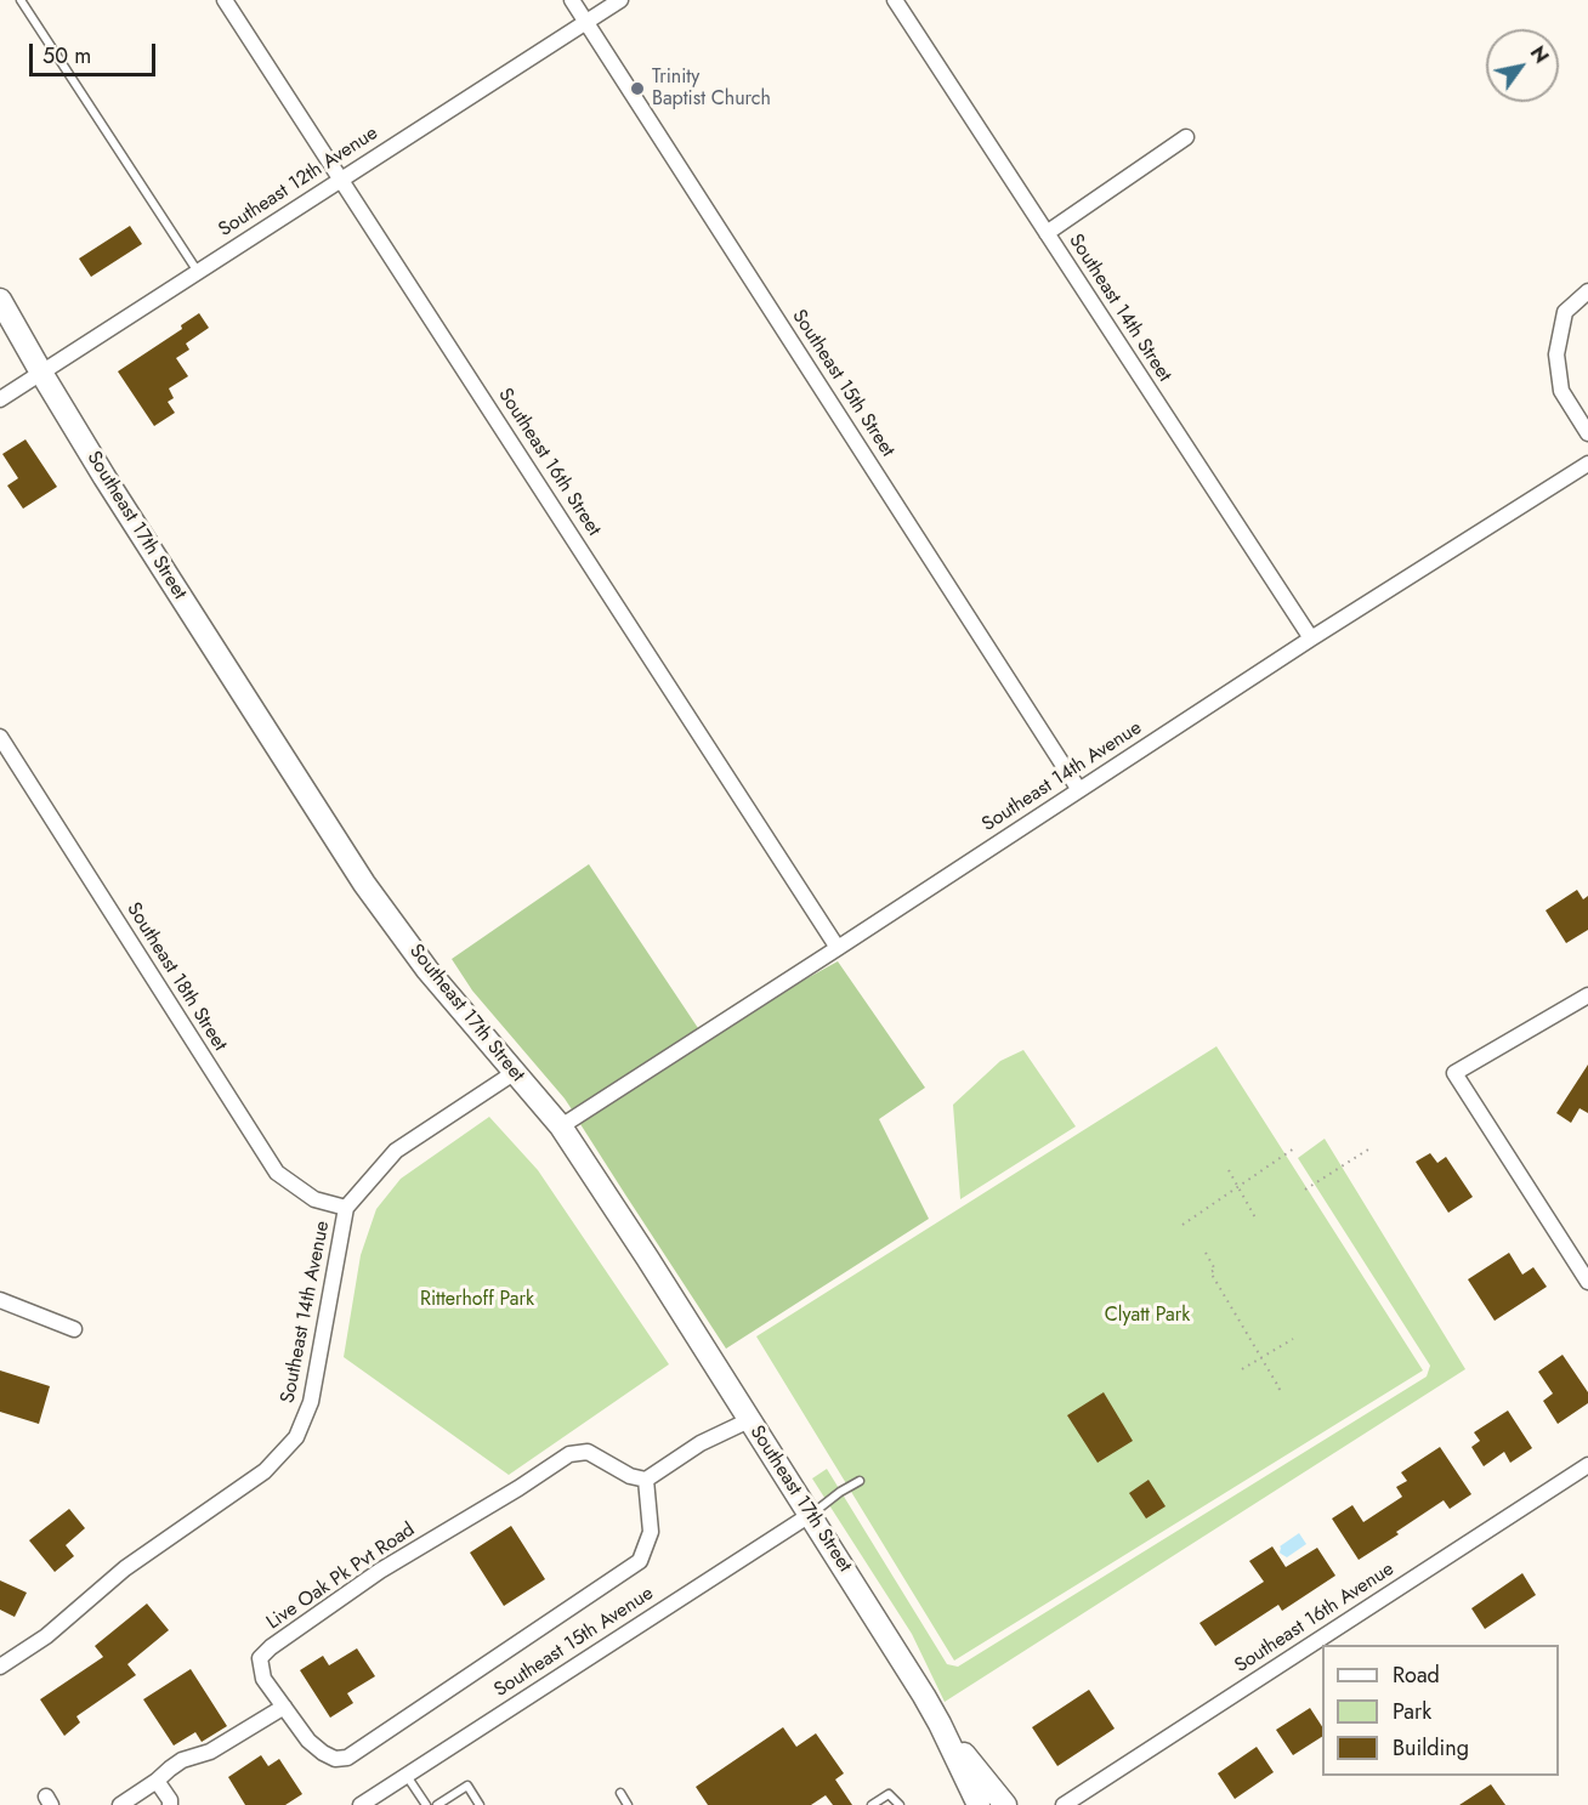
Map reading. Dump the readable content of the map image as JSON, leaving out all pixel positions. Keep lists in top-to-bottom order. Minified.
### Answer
{"streets":{"main road":["Southeast 17th Street"],"street":["Southeast 12th Avenue","Southeast 14th Street","Southeast 15th Street","Southeast 16th Street","Southeast 14th Avenue","Southeast 18th Street","Live Oak Pk Pvt Road","Southeast 16th Avenue","Southeast 15th Avenue"]},"crossings":[["Southeast 12th Avenue","Southeast 15th Street"],["Southeast 12th Avenue","Southeast 16th Street"],["Southeast 12th Avenue","Southeast 17th Street"],["Southeast 14th Street","Southeast 14th Avenue"],["Southeast 15th Street","Southeast 14th Avenue"],["Southeast 16th Street","Southeast 14th Avenue"],["Southeast 17th Street","Southeast 14th Avenue"],["Southeast 17th Street","Southeast 15th Avenue"],["Southeast 14th Avenue","Southeast 18th Street"]],"parks":["Ritterhoff Park","Clyatt Park"],"places":["Trinity Baptist Church"],"legend":["Road","Park","Building"],"scale_bar":"50 m","north":"top right"}
